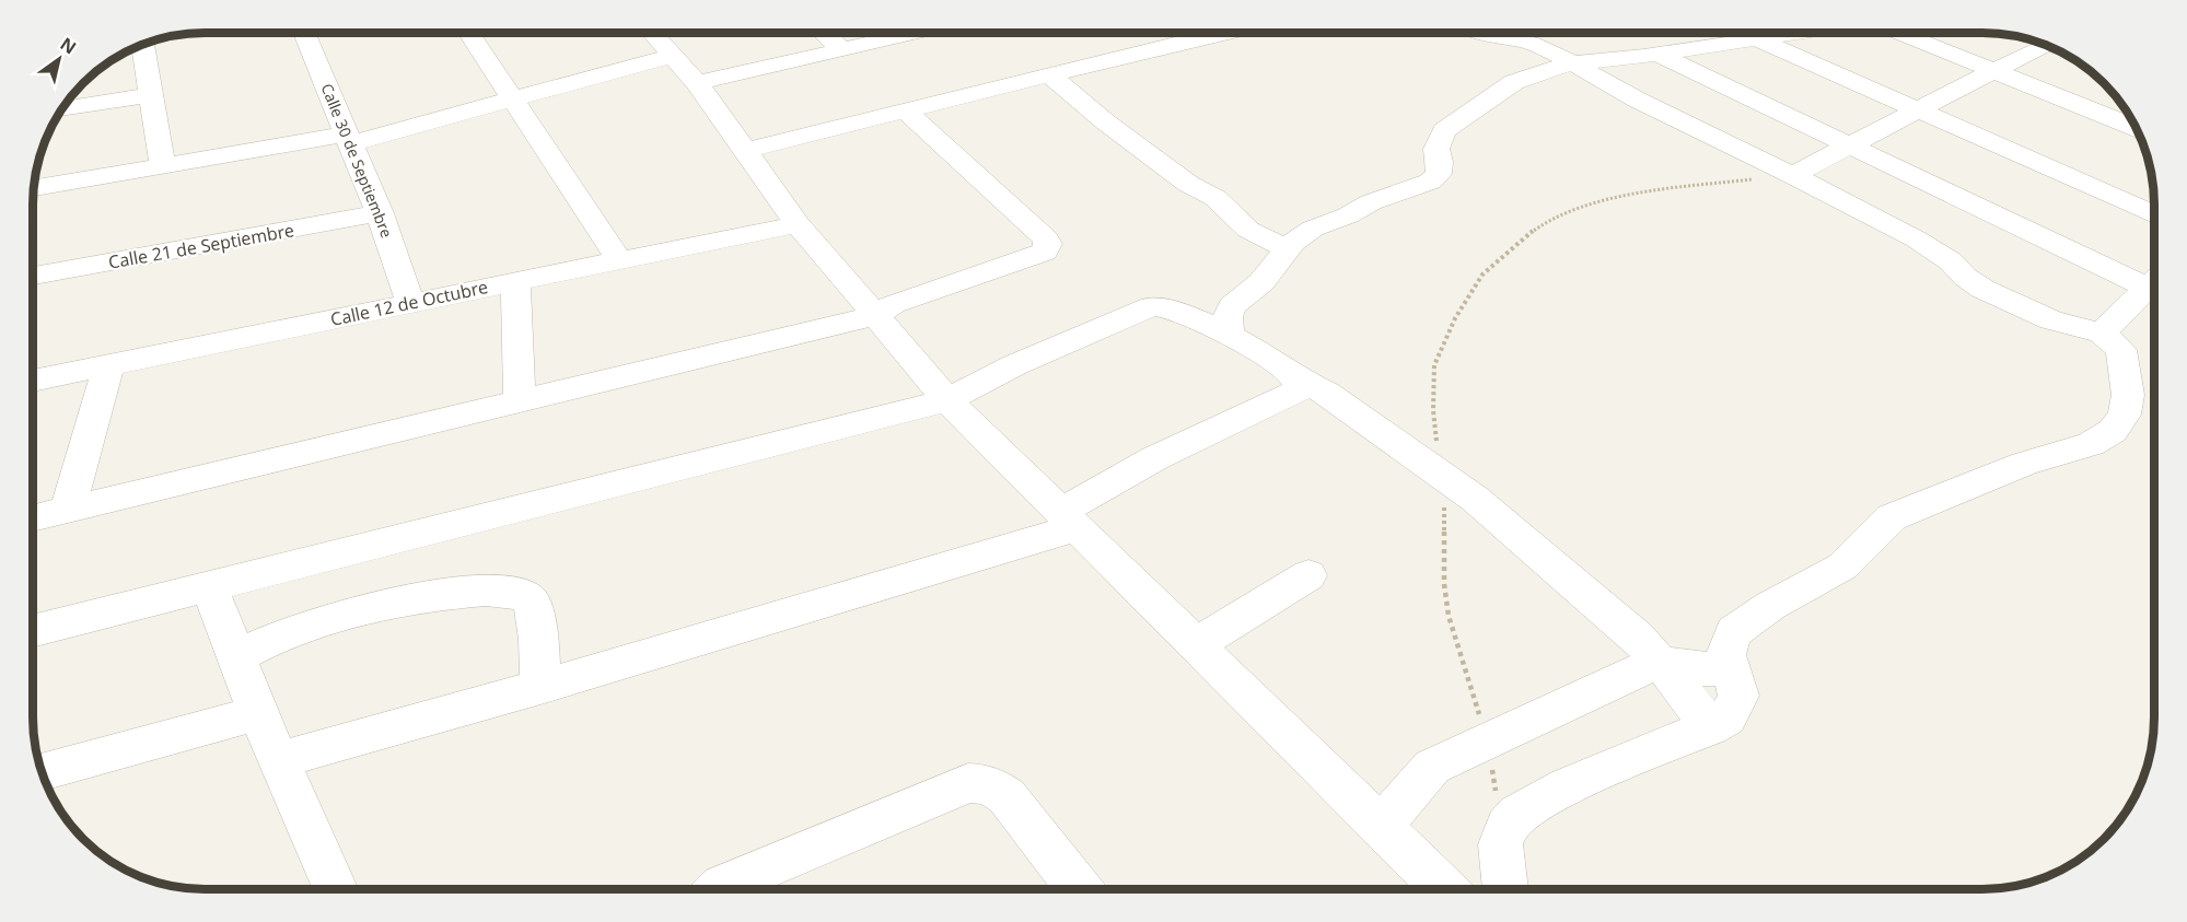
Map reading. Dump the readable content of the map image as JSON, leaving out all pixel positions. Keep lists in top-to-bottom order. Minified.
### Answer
{"streets":{"street":["Calle 30 de Septiembre","Calle 21 de Septiembre","Calle 12 de Octubre"]},"crossings":[["Calle 30 de Septiembre","Calle 21 de Septiembre"],["Calle 30 de Septiembre","Calle 12 de Octubre"]],"north":"top right"}
